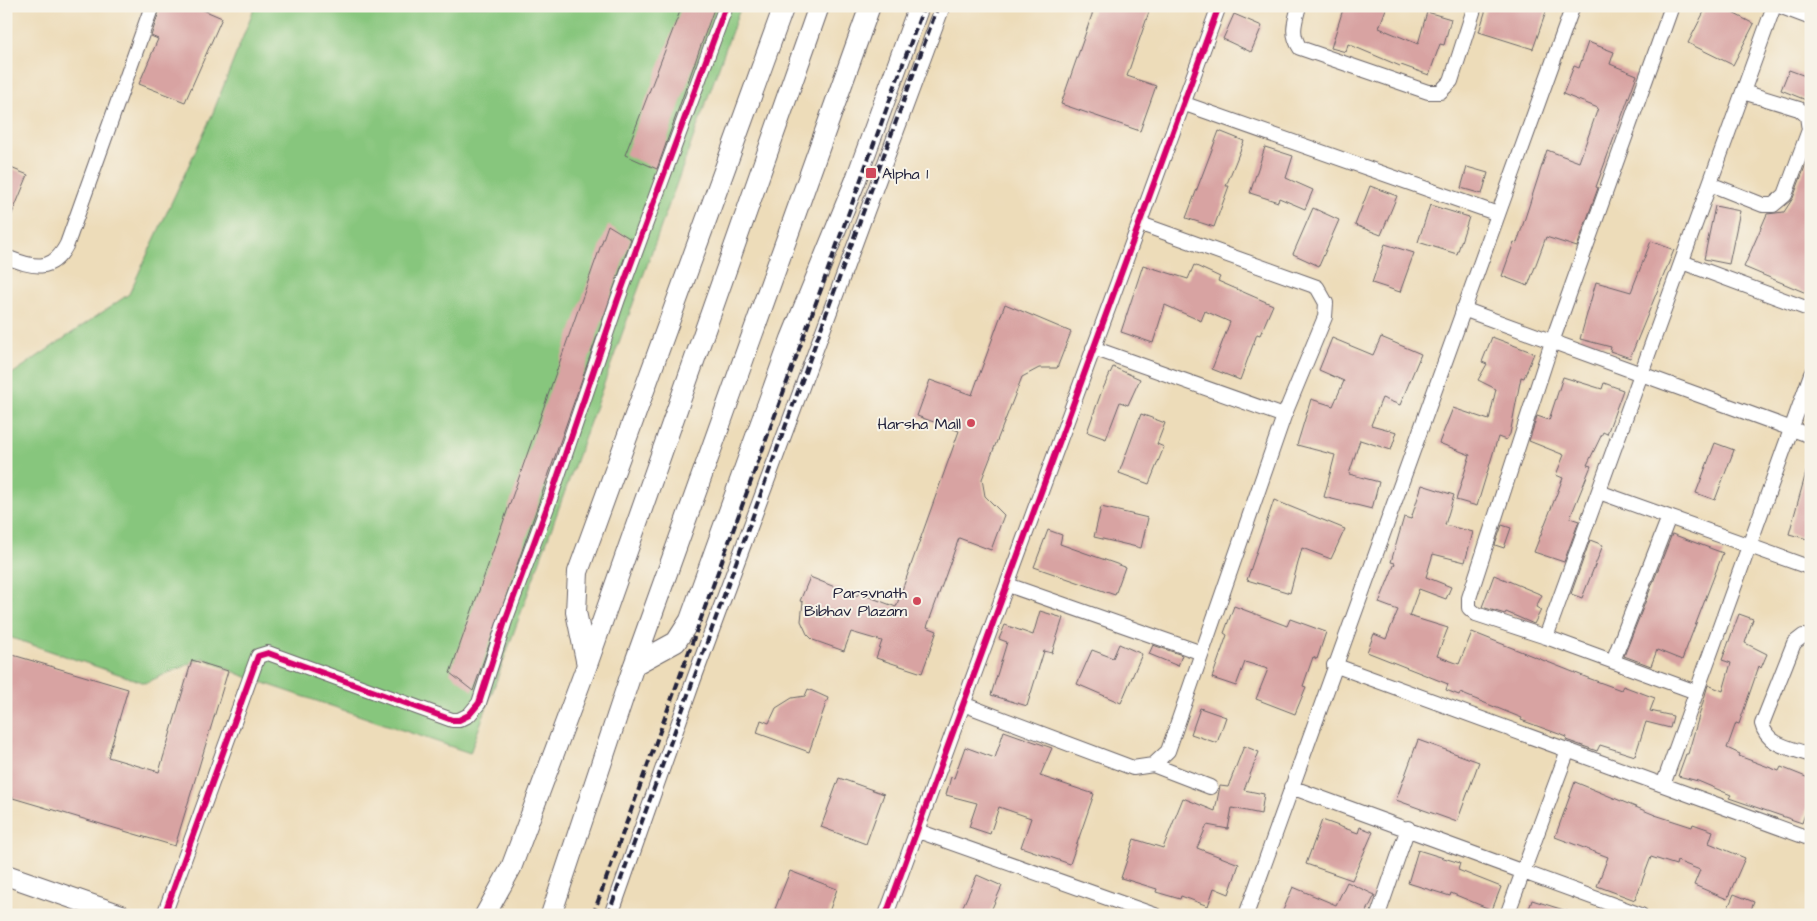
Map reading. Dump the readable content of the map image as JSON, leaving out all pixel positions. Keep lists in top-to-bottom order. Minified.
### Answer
{"places":{"transit":["Alpha 1"],"other":["Harsha Mall","Parsvnath Bibhav Plazam"]}}
